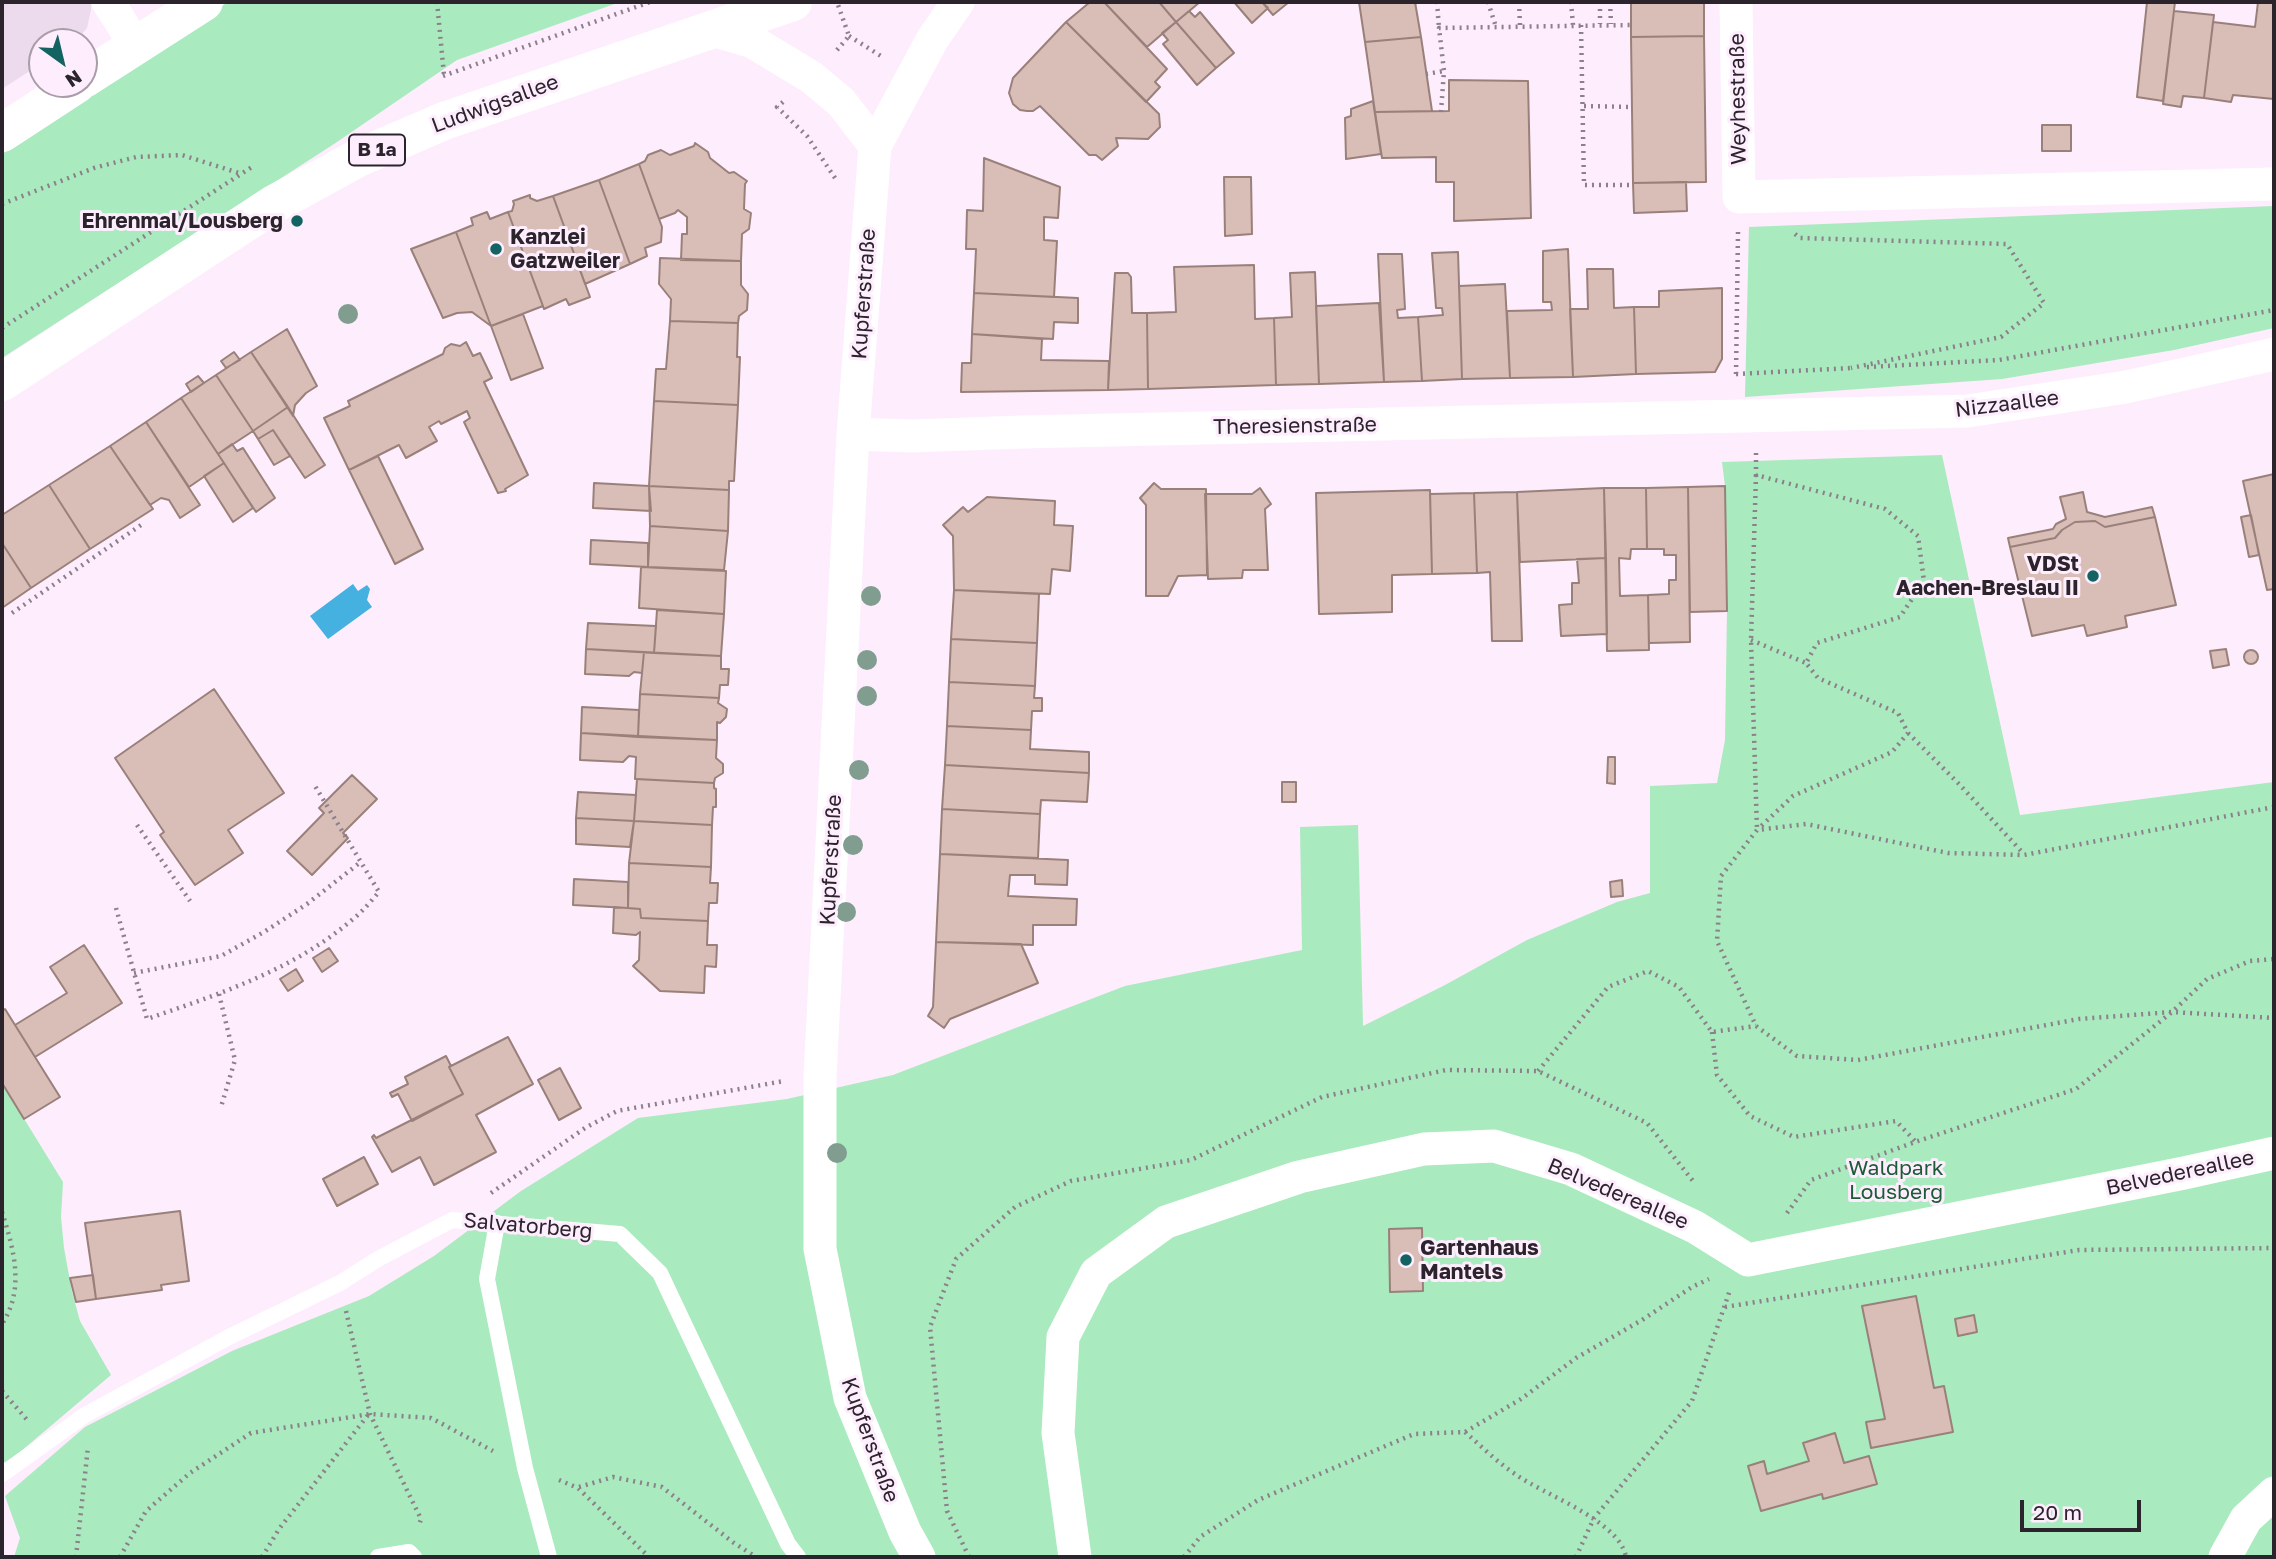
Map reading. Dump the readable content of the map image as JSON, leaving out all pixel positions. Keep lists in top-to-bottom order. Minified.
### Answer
{"streets":{"main road":["Ludwigsallee","B 1a"],"street":["Weyhestraße","Kupferstraße","Nizzaallee","Theresienstraße","Belvedereallee"],"lane":["Salvatorberg"]},"crossings":[["Kupferstraße","Theresienstraße"],["Nizzaallee","Theresienstraße"]],"parks":["Waldpark Lousberg"],"places":["Ehrenmal/Lousberg","Kanzlei Gatzweiler","VDSt Aachen-Breslau II","Gartenhaus Mantels"],"scale_bar":"20 m","north":"bottom right"}
